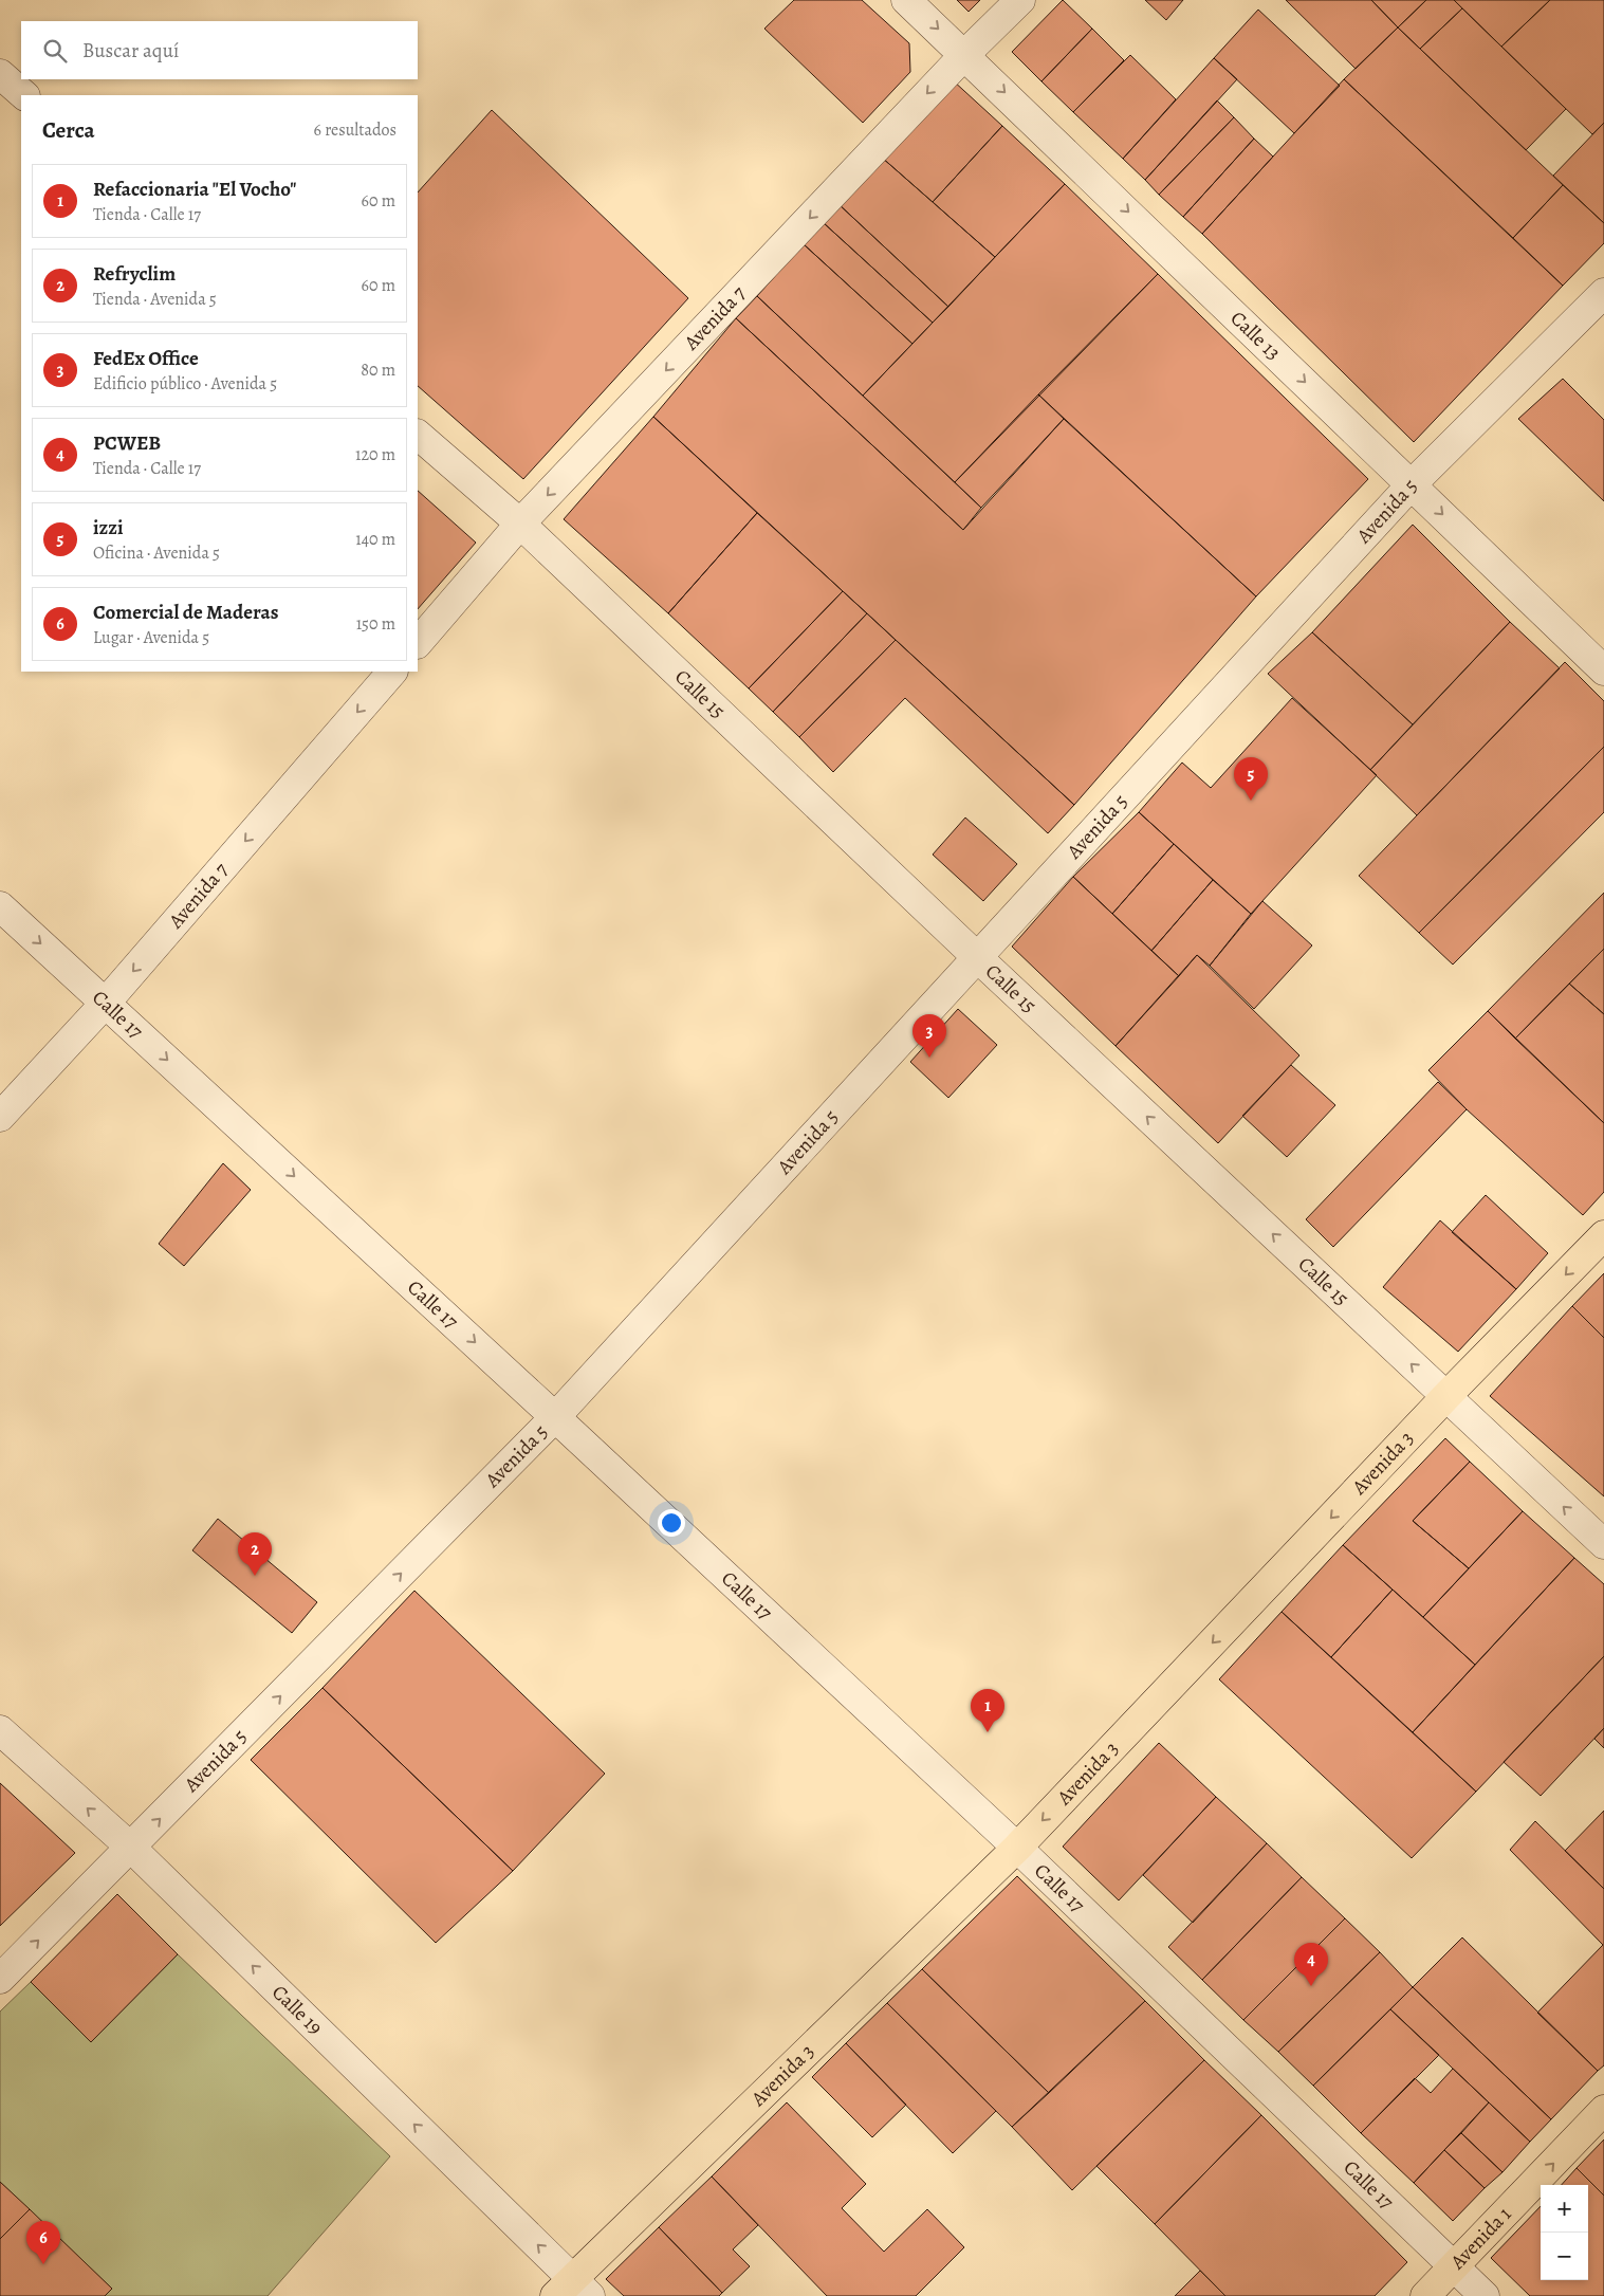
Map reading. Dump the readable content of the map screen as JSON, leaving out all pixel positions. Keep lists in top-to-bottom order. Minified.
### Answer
{"streets":{"main road":["Avenida 3","Avenida 1"],"street":["Avenida 7","Calle 13","Avenida 5","Calle 15","Calle 17","Calle 19"]},"crossings":[["Avenida 7","Calle 13"],["Avenida 7","Calle 15"],["Avenida 7","Calle 17"],["Calle 13","Avenida 5"],["Avenida 5","Calle 15"],["Avenida 5","Calle 17"],["Avenida 5","Calle 19"],["Calle 15","Avenida 3"],["Calle 17","Avenida 3"],["Calle 17","Avenida 1"],["Avenida 3","Calle 19"]],"one_way":["Avenida 7","Calle 13","Calle 15","Calle 17","Avenida 3","Calle 19","Avenida 1"],"page":{"search":"Buscar aquí","heading":["Cerca","6 resultados"],"list":[{"mark":"1","name":"Refaccionaria \"El Vocho\"","note":"Tienda · Calle 17","value":"60 m"},{"mark":"2","name":"Refryclim","note":"Tienda · Avenida 5","value":"60 m"},{"mark":"3","name":"FedEx Office","note":"Edificio público · Avenida 5","value":"80 m"},{"mark":"4","name":"PCWEB","note":"Tienda · Calle 17","value":"120 m"},{"mark":"5","name":"izzi","note":"Oficina · Avenida 5","value":"140 m"},{"mark":"6","name":"Comercial de Maderas","note":"Lugar · Avenida 5","value":"150 m"}],"pins":["5","3","2","1","4","6"],"map_buttons":["+","−"]}}
